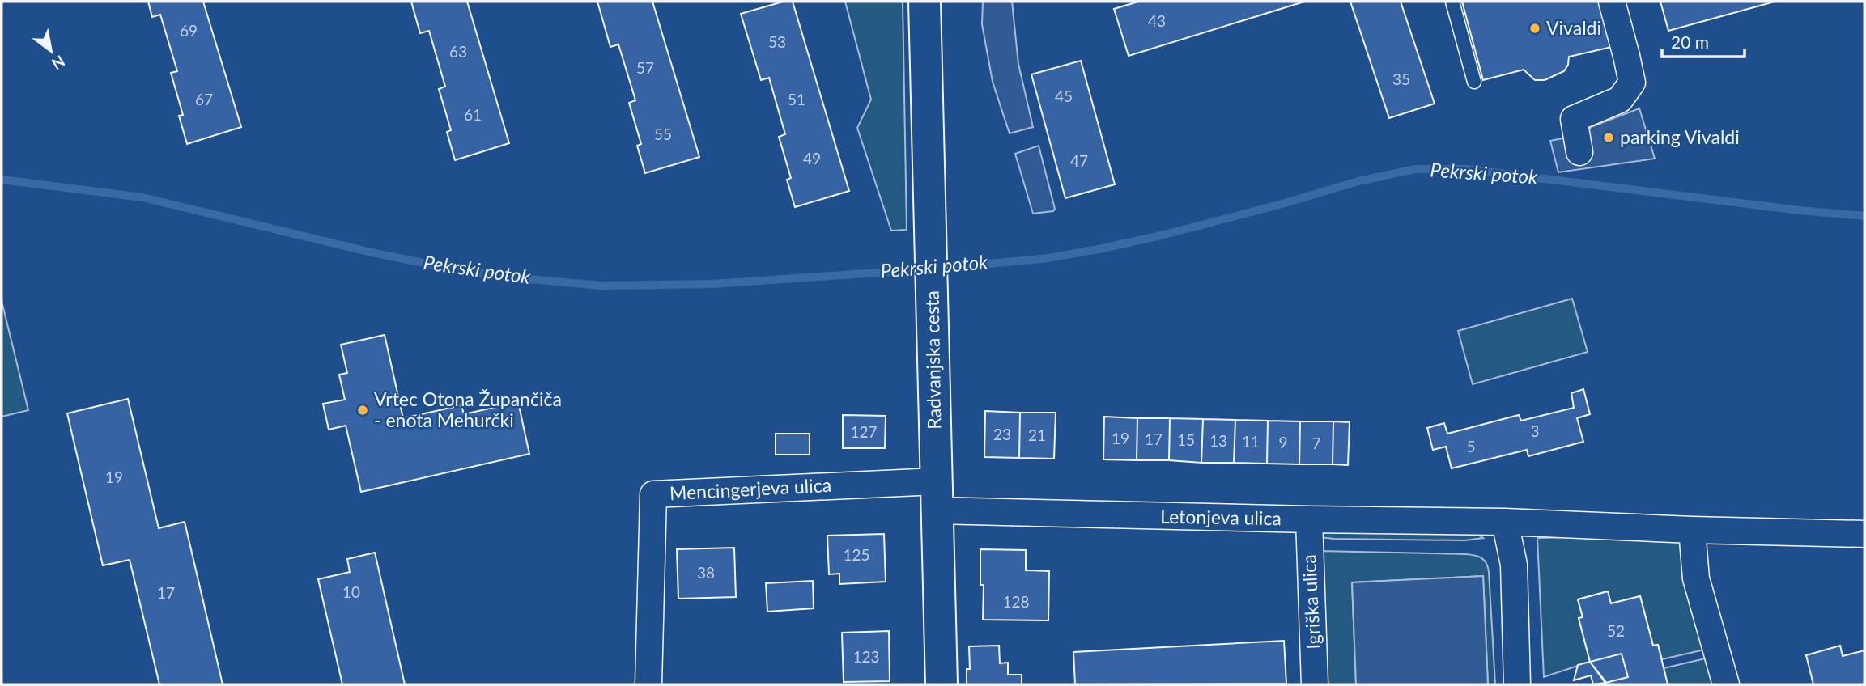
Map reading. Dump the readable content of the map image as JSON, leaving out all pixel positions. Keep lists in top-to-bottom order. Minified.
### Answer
{"streets":{"street":["Radvanjska cesta","Mencingerjeva ulica","Letonjeva ulica","Igriška ulica"]},"crossings":[["Radvanjska cesta","Mencingerjeva ulica"],["Radvanjska cesta","Letonjeva ulica"],["Mencingerjeva ulica","Letonjeva ulica"],["Letonjeva ulica","Igriška ulica"]],"water":["Pekrski potok"],"places":["Vivaldi","parking Vivaldi","Vrtec Otona Župančiča - enota Mehurčki"],"house_numbers":["43","69","53","63","57","35","45","67","51","61","55","49","47","3","127","23","21","19","17","15","13","11","9","7","5","19","125","38","10","17","128","52","123"],"scale_bar":"20 m","north":"bottom right"}
